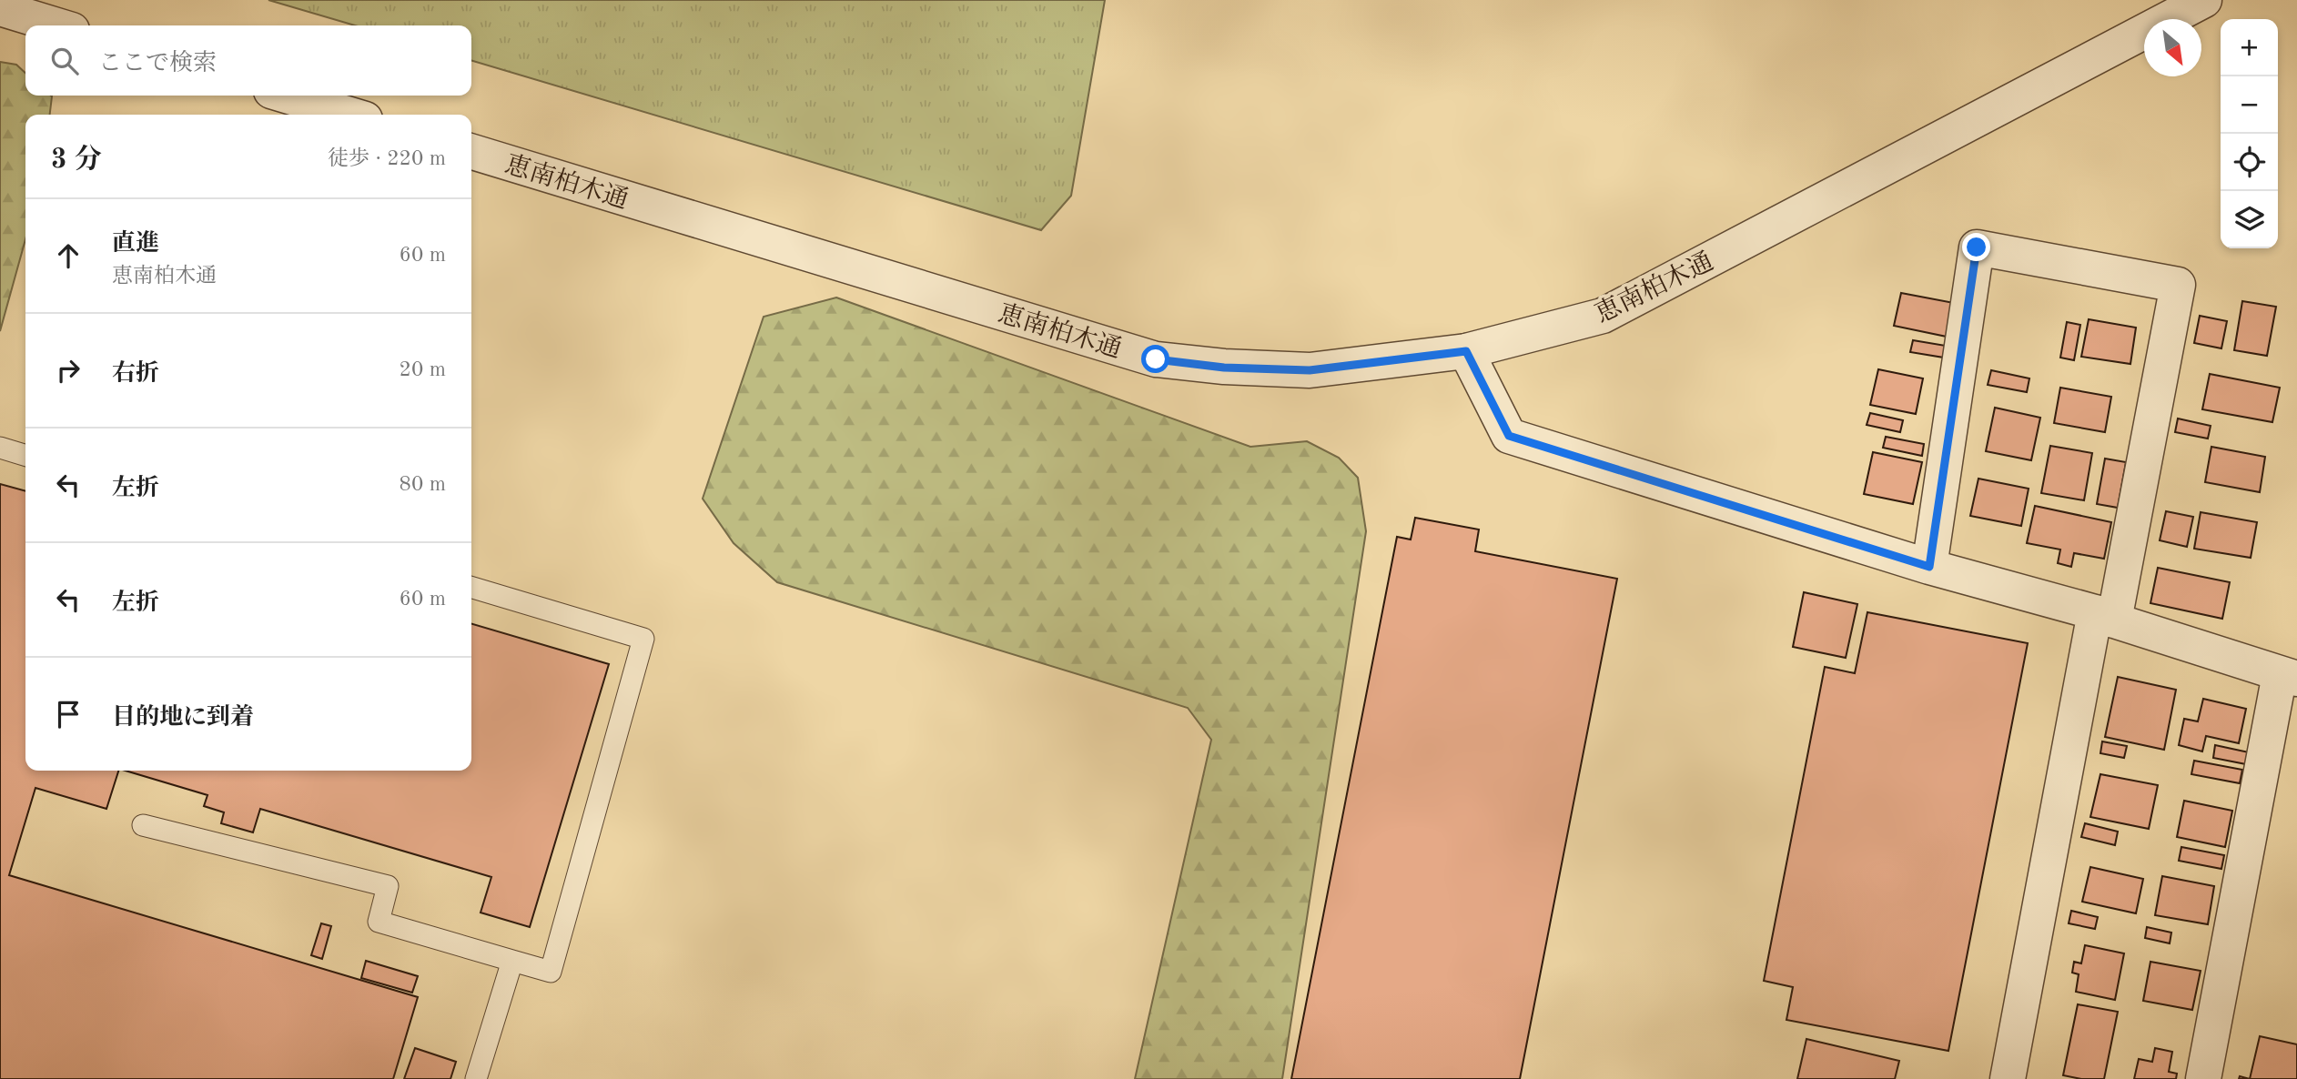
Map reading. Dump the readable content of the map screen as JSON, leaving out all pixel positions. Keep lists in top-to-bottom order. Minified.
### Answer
{"streets":{"street":["恵南柏木通"]},"north":"bottom right","page":{"map_buttons":["+","−"],"search":"ここで検索","heading":["3 分","徒歩 · 220 m"],"list":[["直進","恵南柏木通","60 m"],["右折","20 m"],["左折","80 m"],["左折","60 m"],"目的地に到着"]}}
